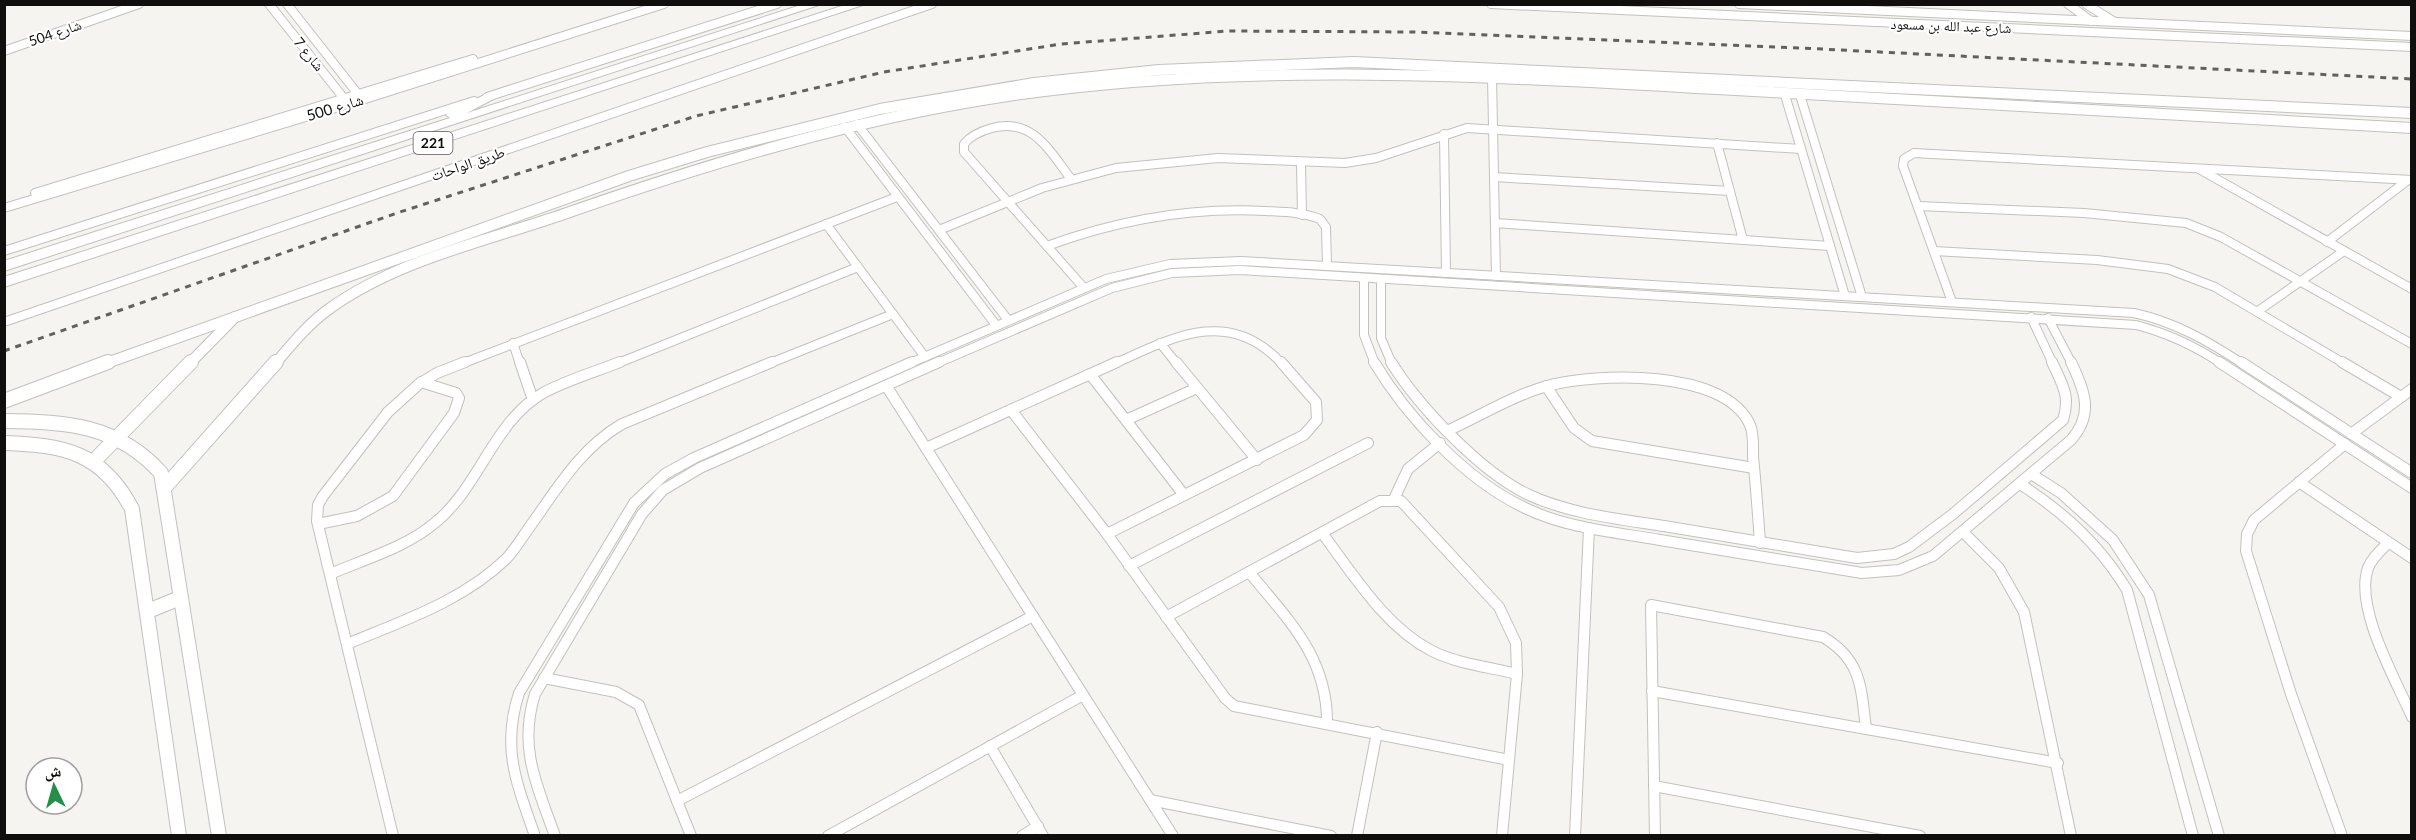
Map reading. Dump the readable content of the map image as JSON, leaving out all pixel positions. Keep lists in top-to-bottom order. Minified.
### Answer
{"streets":{"highway":["221","طريق الواحات"],"street":["شارع عبد الله بن مسعود","شارع 504","شارع 7","شارع 500"]},"crossings":[["شارع 7","شارع 500"]],"north":"top"}
